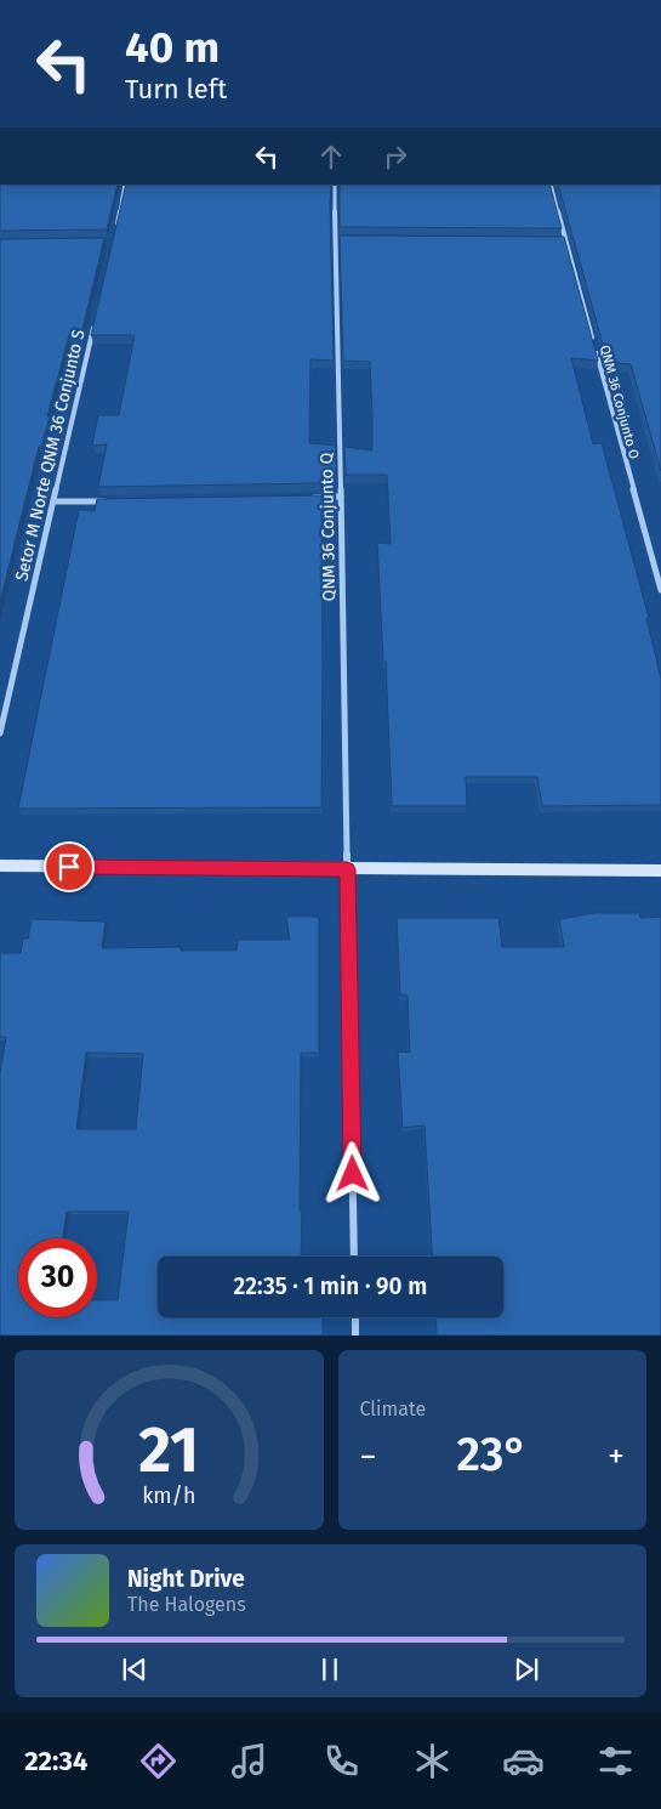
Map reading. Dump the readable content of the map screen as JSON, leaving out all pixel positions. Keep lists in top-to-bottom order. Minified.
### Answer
{"streets":{"street":["QNM 36 Conjunto O","Setor M Norte QNM 36 Conjunto S","QNM 36 Conjunto Q"]},"page":{"turn":["40 m","Turn left"],"limit":"30","trip":"22:35 · 1 min · 90 m","tile":"Climate","heat":["−","23°","+"],"song":["Night Drive","The Halogens"],"tabs":"22:34","gauge":["21","km/h"]}}
